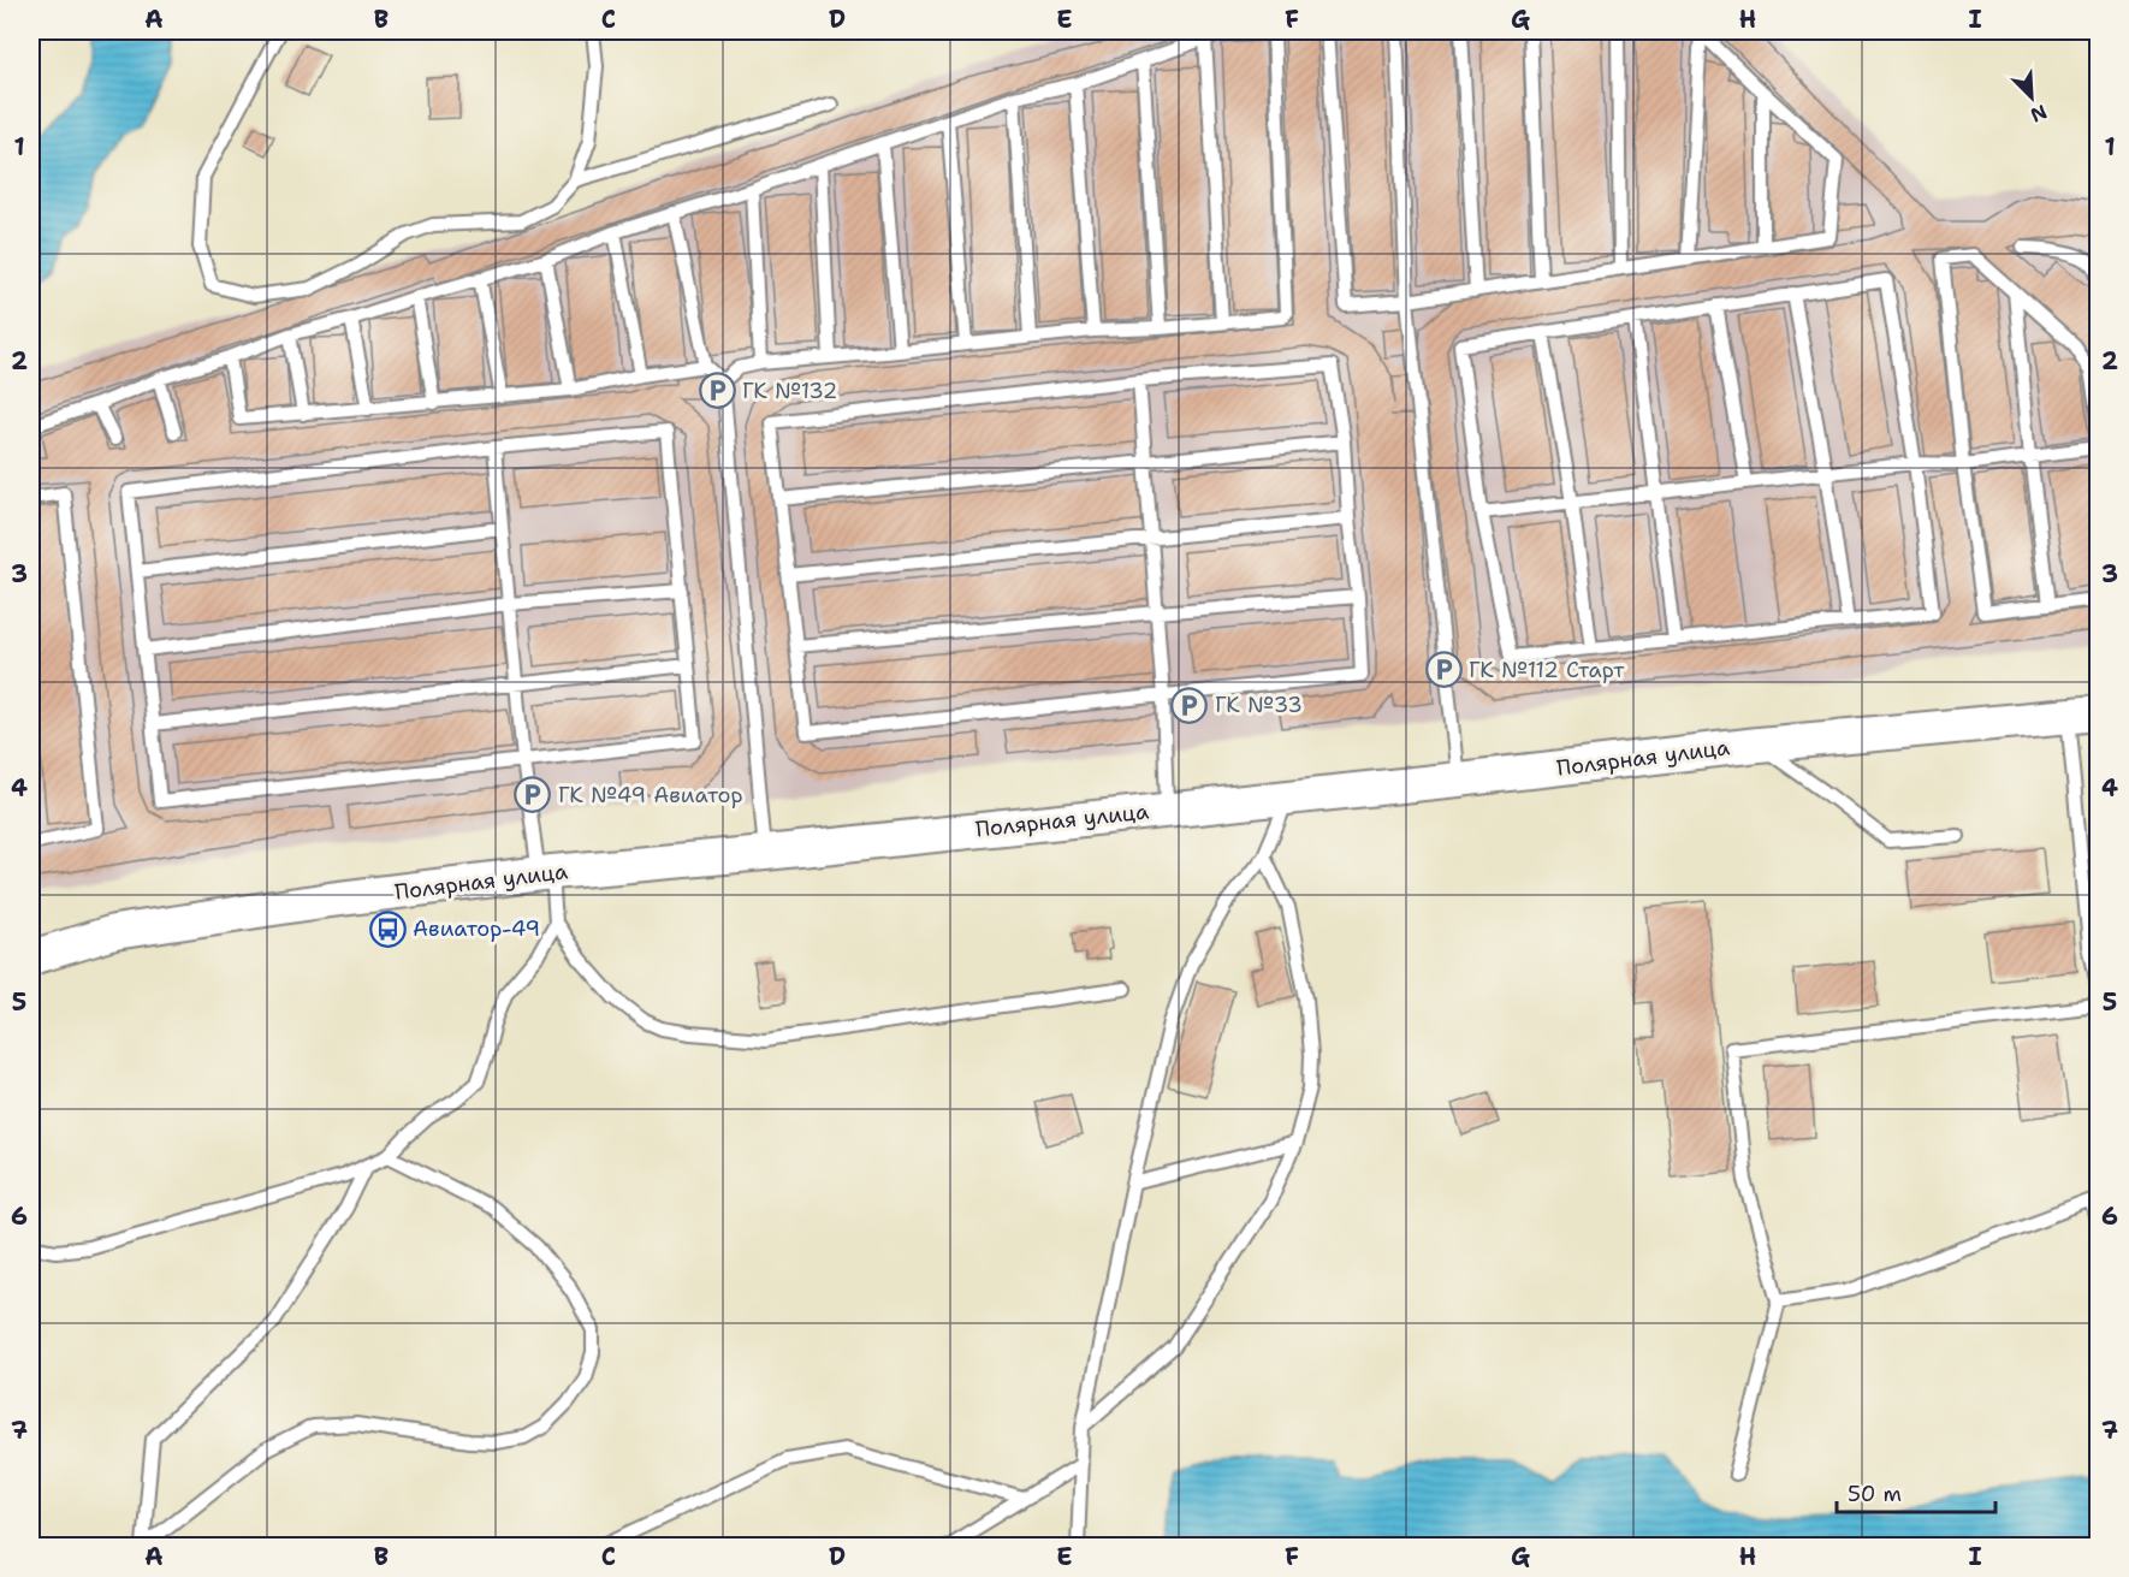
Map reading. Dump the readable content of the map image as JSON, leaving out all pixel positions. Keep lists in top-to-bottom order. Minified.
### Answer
{"streets":{"main road":["Полярная улица"]},"places":{"parking":["ГК №132","ГК №112 Старт","ГК №33","ГК №49 Авиатор"],"bus stop":["Авиатор-49"]},"scale_bar":"50 m","north":"bottom right","grid":{"columns":["A","B","C","D","E","F","G","H","I"],"rows":["1","2","3","4","5","6","7"]}}
